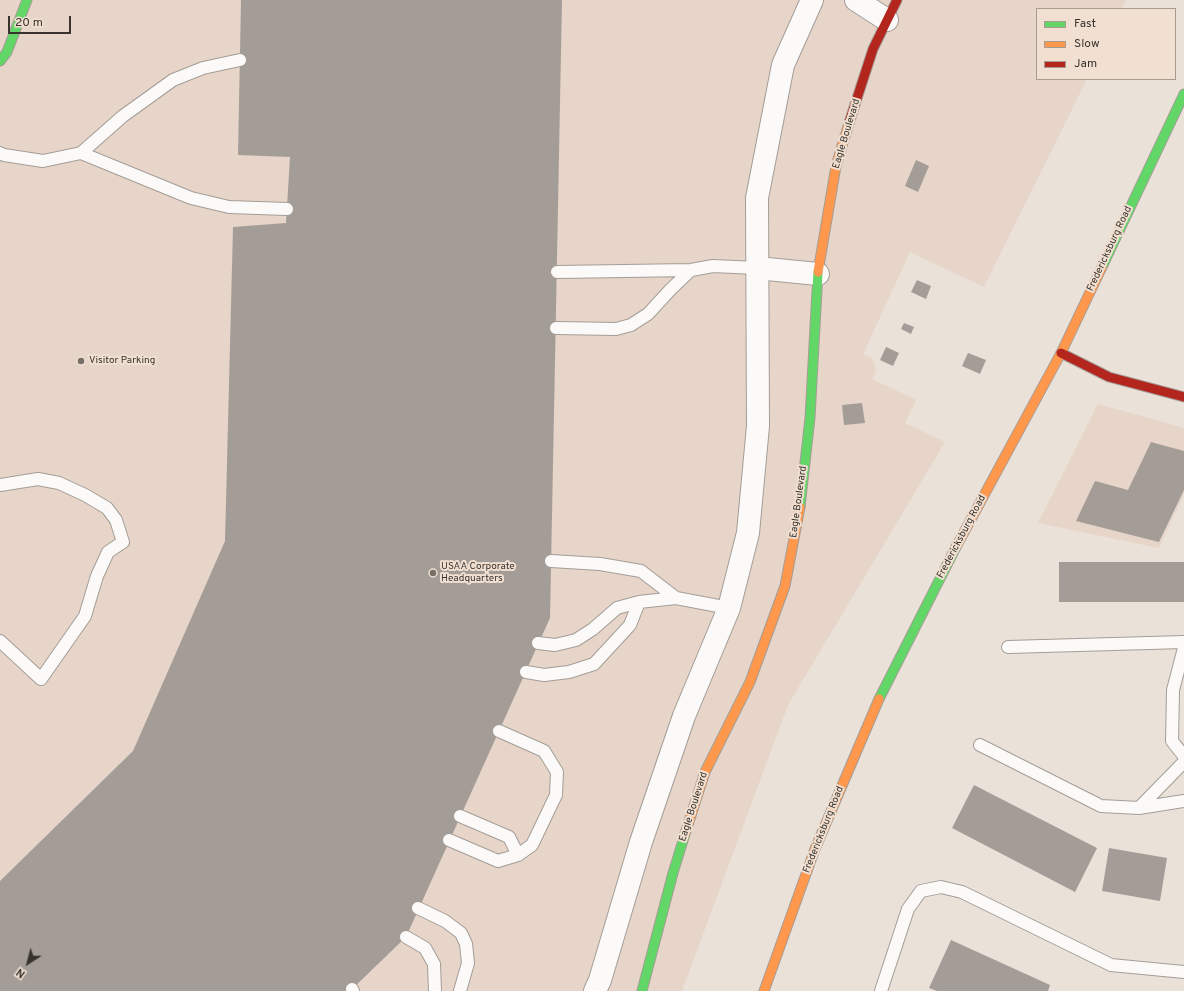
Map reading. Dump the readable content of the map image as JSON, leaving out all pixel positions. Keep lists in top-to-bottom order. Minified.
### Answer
{"streets":{"street":["Eagle Boulevard","Fredericksburg Road"]},"places":["Visitor Parking","USAA Corporate Headquarters"],"legend":["Fast","Slow","Jam"],"scale_bar":"20 m","north":"bottom left"}
